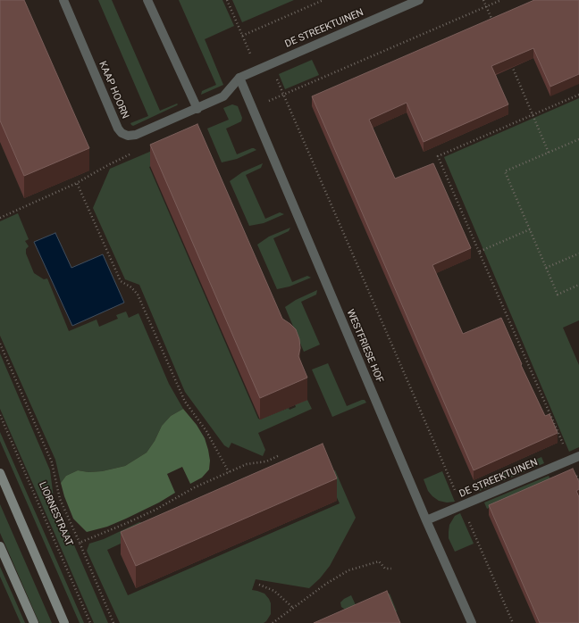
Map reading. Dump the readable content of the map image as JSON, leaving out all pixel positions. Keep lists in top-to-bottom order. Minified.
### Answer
{"streets":{"street":["DE STREEKTUINEN","KAAP HOORN","WESTFRIESE HOF"],"path":["LIORNESTRAAT"]},"crossings":[["DE STREEKTUINEN","WESTFRIESE HOF"]]}
